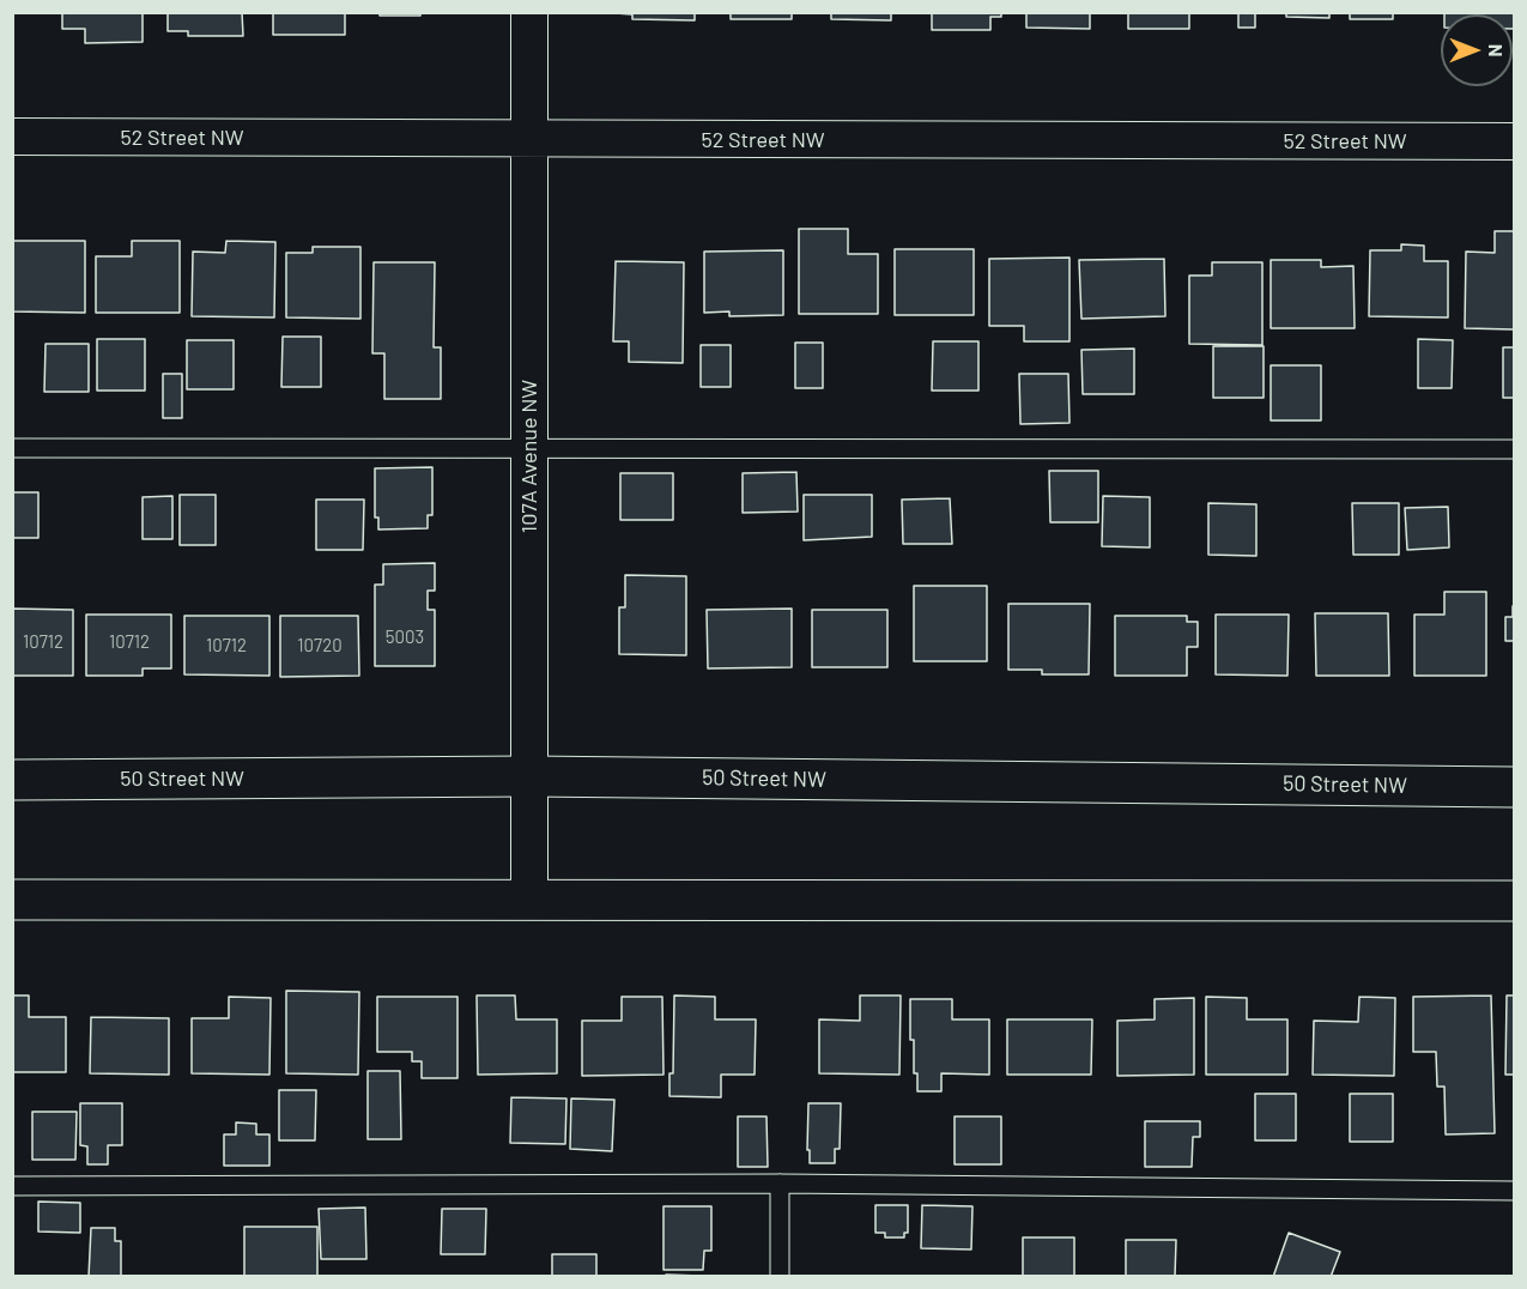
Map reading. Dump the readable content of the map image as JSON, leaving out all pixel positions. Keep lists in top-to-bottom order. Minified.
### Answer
{"streets":{"street":["52 Street NW","107A Avenue NW","50 Street NW"]},"crossings":[["52 Street NW","107A Avenue NW"],["107A Avenue NW","50 Street NW"]],"house_numbers":["5003","10712","10712","10712","10720"],"north":"right"}
